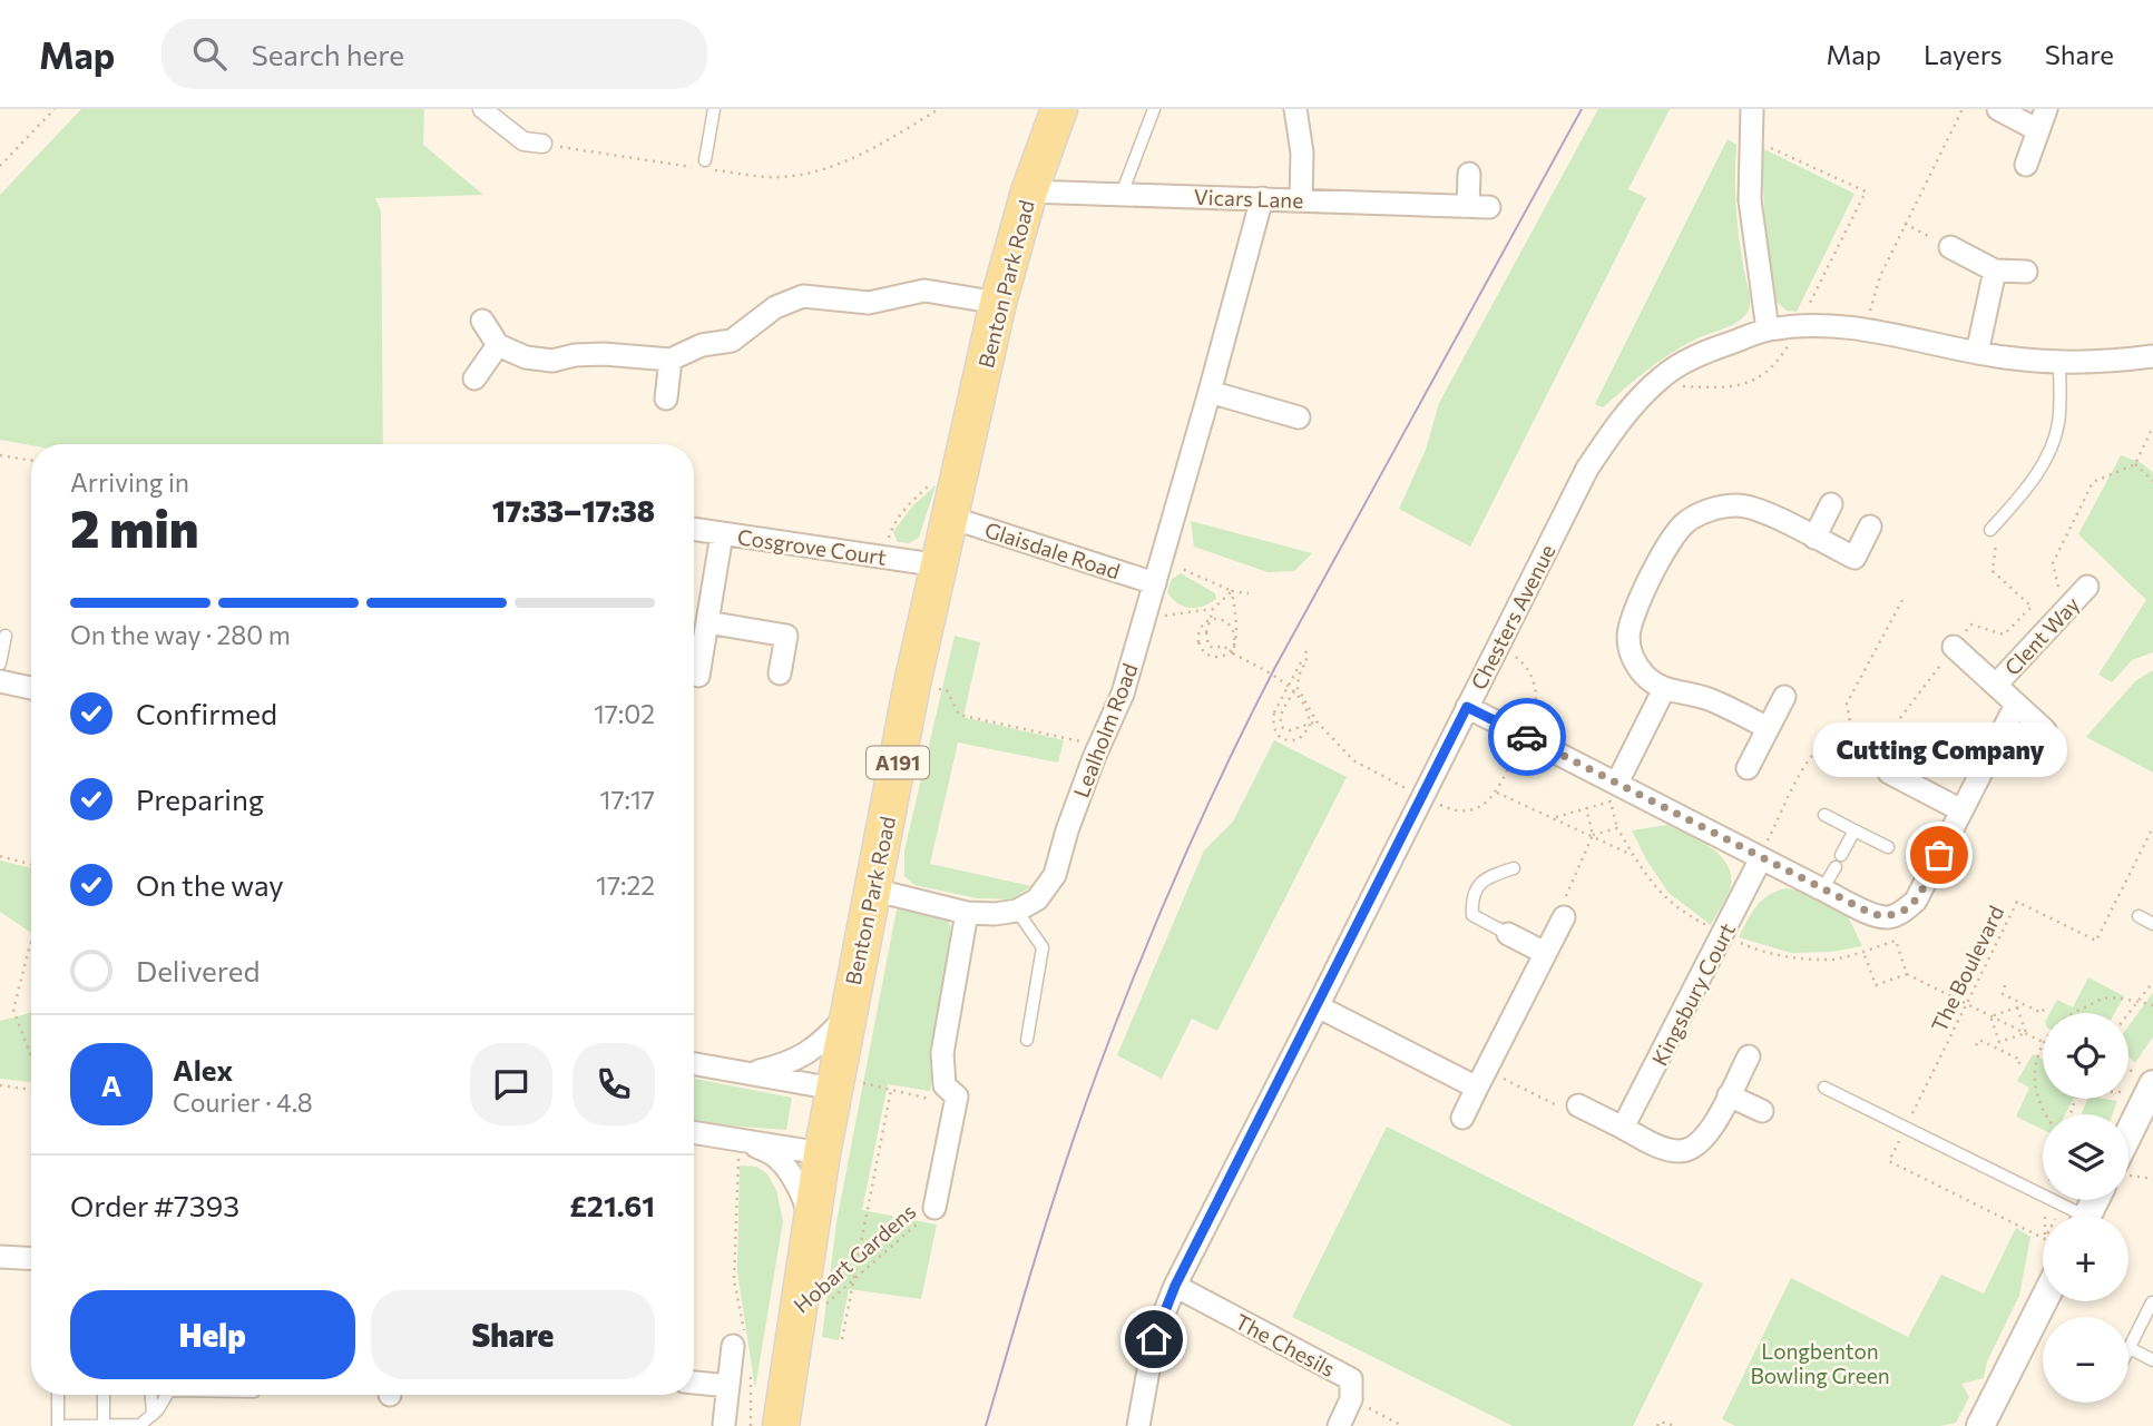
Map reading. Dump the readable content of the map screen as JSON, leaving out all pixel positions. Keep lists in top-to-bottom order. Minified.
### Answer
{"streets":{"main road":["Benton Park Road","A191"],"street":["Vicars Lane","Cosgrove Court","Glaisdale Road","Chesters Avenue","Clent Way","Lealholm Road","Kingsbury Court","The Chesils"],"path":["The Boulevard","Hobart Gardens"]},"crossings":[["Vicars Lane","Benton Park Road"],["Vicars Lane","Lealholm Road"],["Benton Park Road","Cosgrove Court"],["Benton Park Road","Glaisdale Road"],["Glaisdale Road","Lealholm Road"],["Chesters Avenue","The Chesils"]],"parks":["Longbenton Bowling Green"],"places":["Cutting Company"],"page":{"header":"Map","search":"Search here","nav":["Map","Layers","Share"],"heading":["2 min","Arriving in","17:33–17:38"],"panel":["Alex","Courier · 4.8","Order #7393","£21.61"],"bar":"On the way · 280 m","list":[["Confirmed","17:02"],["Preparing","17:17"],["On the way","17:22"],"Delivered"],"bubble":"Cutting Company","map_buttons":["+","−"],"round":"A","buttons":["Help","Share"]}}
